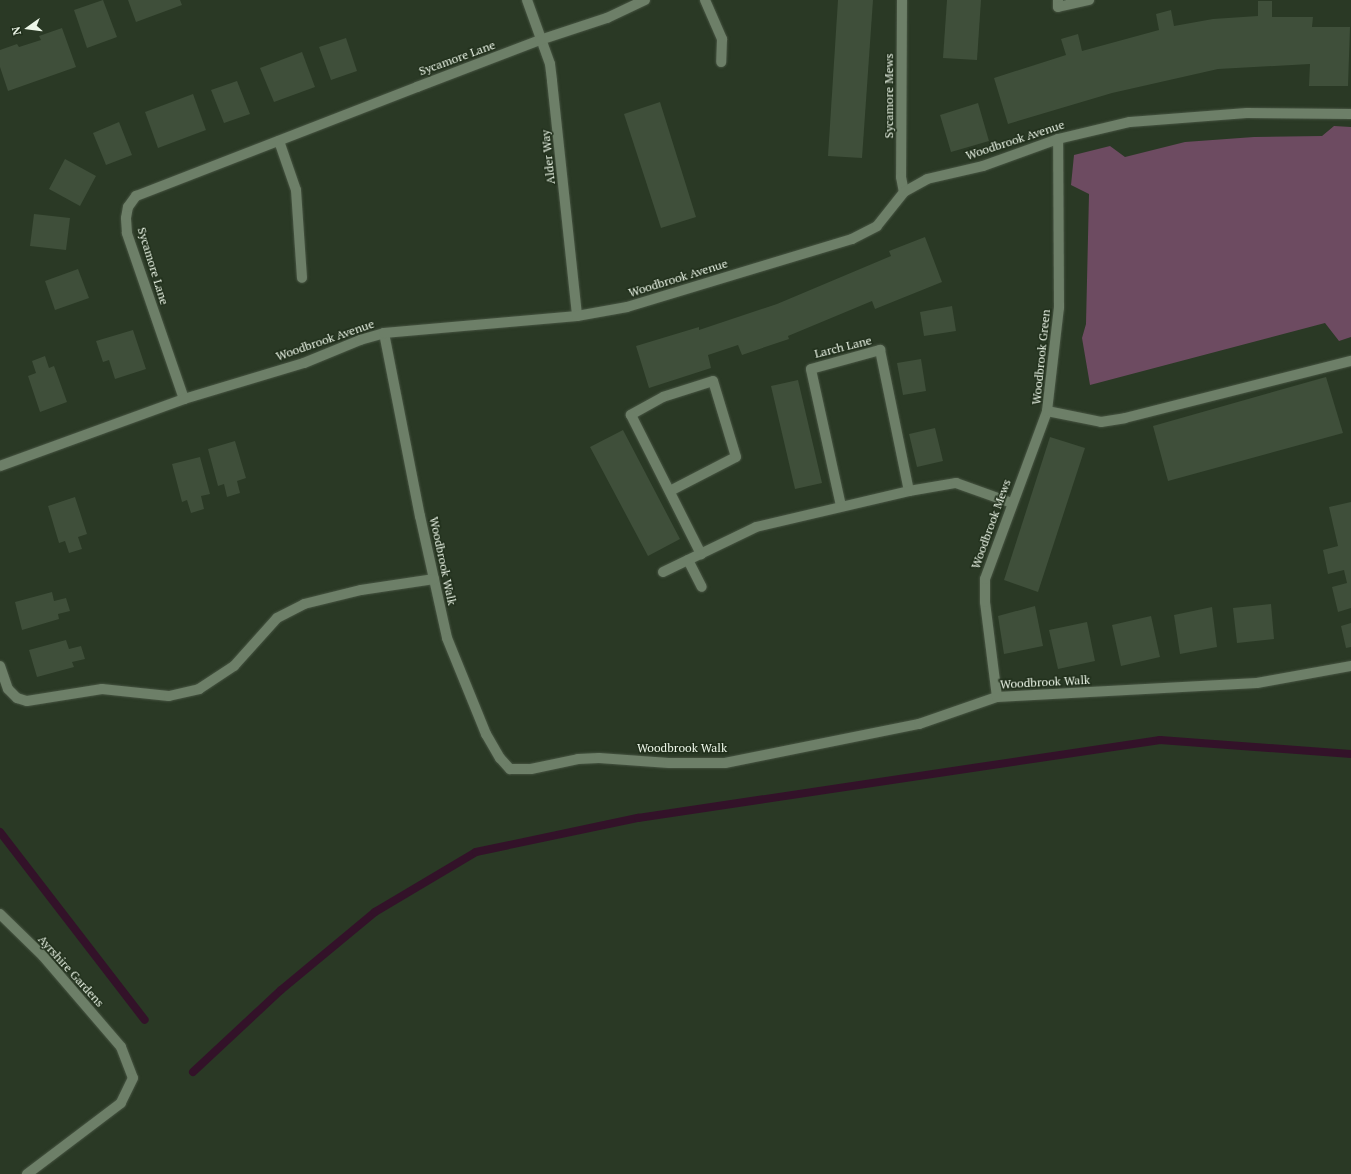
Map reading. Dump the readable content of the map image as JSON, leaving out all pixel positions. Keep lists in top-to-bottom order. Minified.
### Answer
{"streets":{"street":["Sycamore Lane","Sycamore Mews","Woodbrook Avenue","Alder Way","Larch Lane","Woodbrook Green","Woodbrook Mews","Woodbrook Walk","Ayrshire Gardens"]},"crossings":[["Sycamore Lane","Woodbrook Avenue"],["Sycamore Lane","Alder Way"],["Sycamore Mews","Woodbrook Avenue"],["Woodbrook Avenue","Alder Way"],["Woodbrook Avenue","Woodbrook Green"],["Woodbrook Avenue","Woodbrook Walk"],["Woodbrook Green","Woodbrook Mews"],["Woodbrook Mews","Woodbrook Walk"]],"north":"left"}
